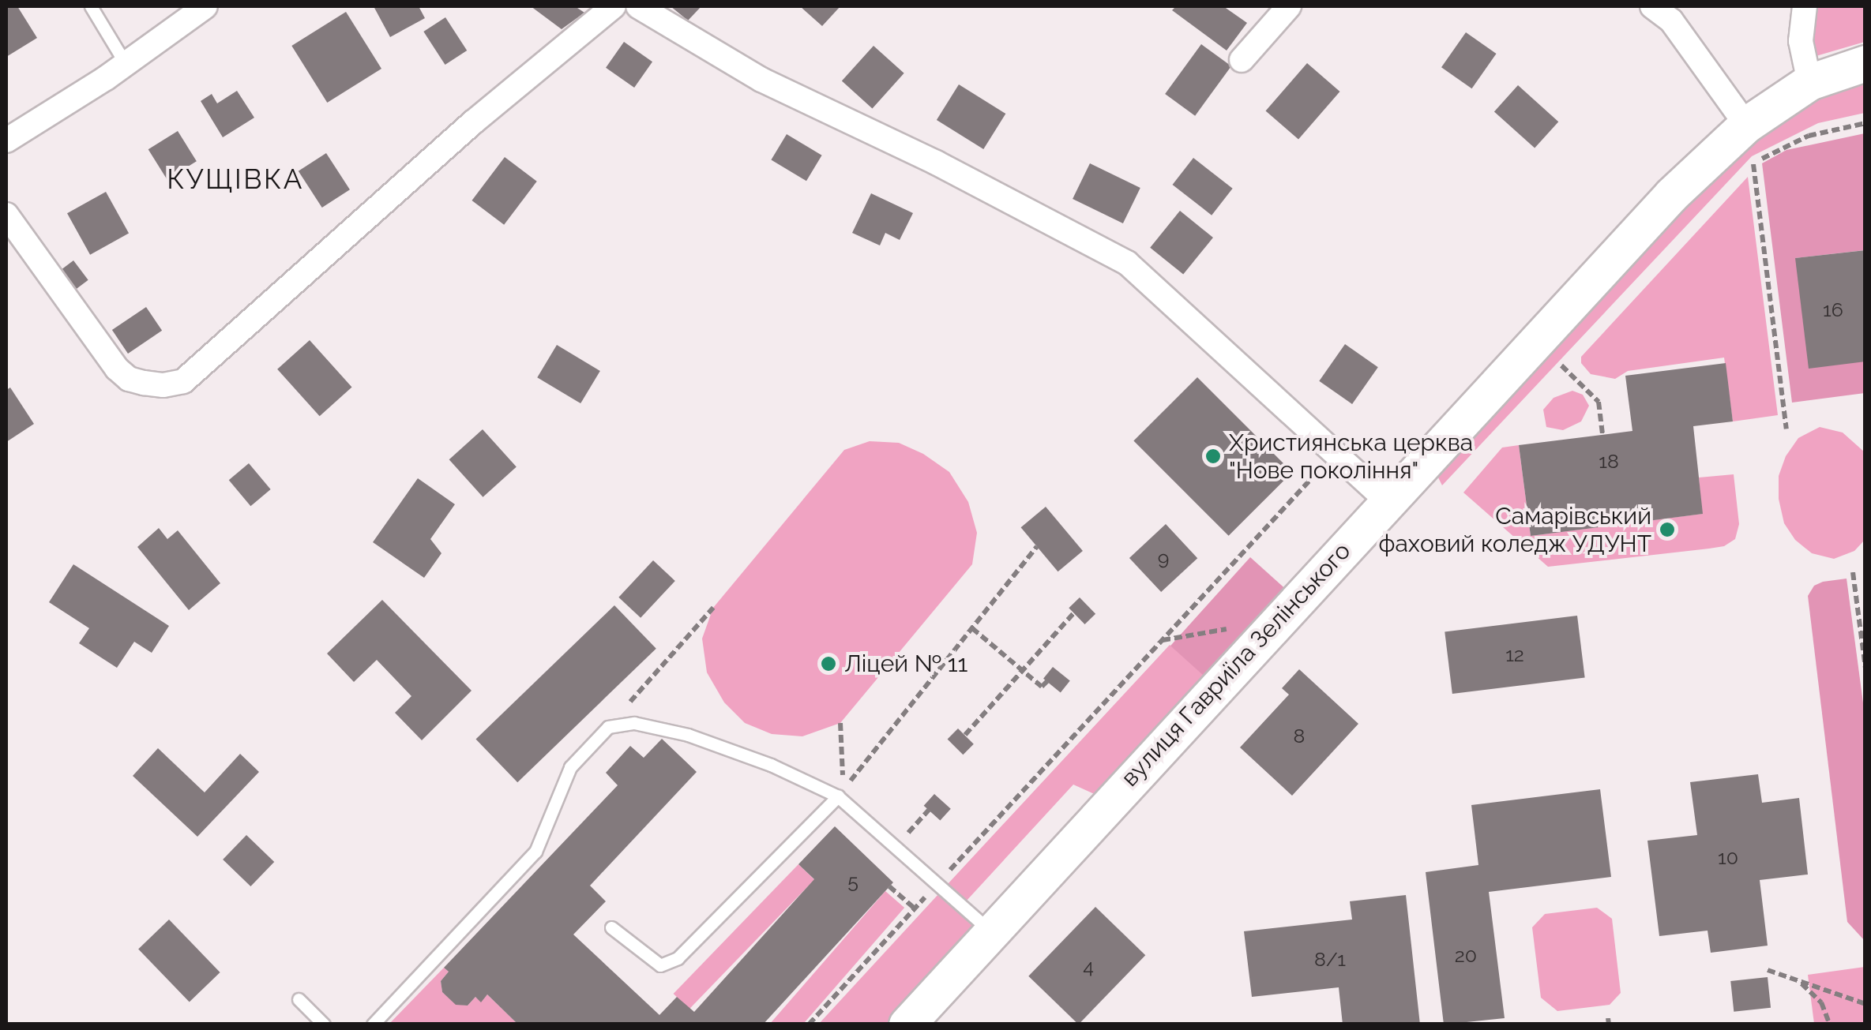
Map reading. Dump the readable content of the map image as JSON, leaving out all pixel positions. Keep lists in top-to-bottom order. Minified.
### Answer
{"streets":{"street":["вулиця Гавриїла Зелінського"]},"districts":["КУЩІВКА"],"places":["Християнська церква \"Нове покоління\"","Самарівський фаховий коледж УДУНТ","Ліцей № 11"],"house_numbers":["16","18","9","12","8","10","5","20","8/1","4"]}
